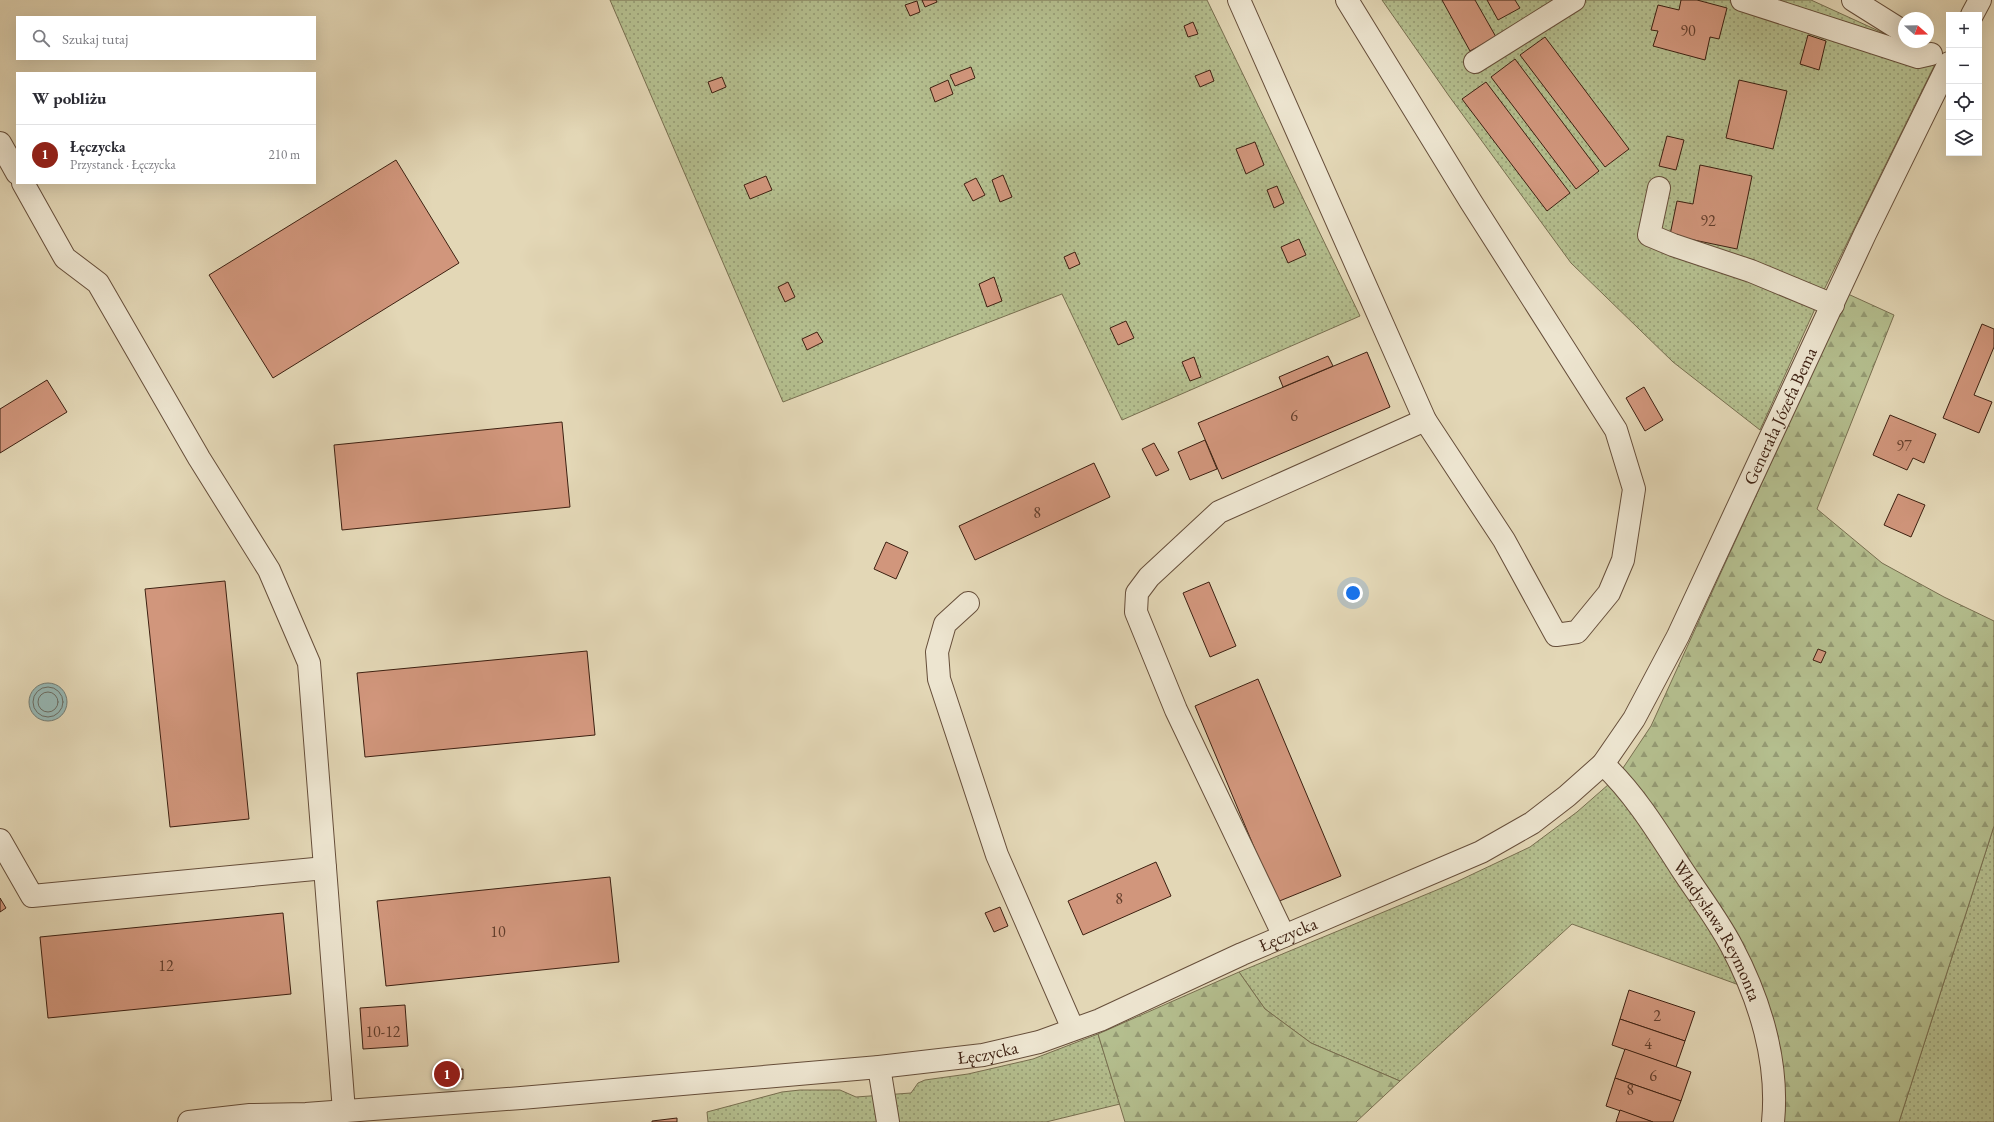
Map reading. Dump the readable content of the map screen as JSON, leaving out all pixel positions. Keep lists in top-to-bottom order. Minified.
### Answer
{"streets":{"street":["Generała Józefa Bema","Władysława Reymonta","Łęczycka"]},"crossings":[["Generała Józefa Bema","Władysława Reymonta"],["Generała Józefa Bema","Łęczycka"],["Władysława Reymonta","Łęczycka"]],"house_numbers":["90","92","6","97","8","8","10","12","2","10-12","4","6","8"],"north":"right","page":{"map_buttons":["+","−"],"search":"Szukaj tutaj","heading":"W pobliżu","list":[{"mark":"1","name":"Łęczycka","note":"Przystanek · Łęczycka","value":"210 m"}],"pins":"1"}}
